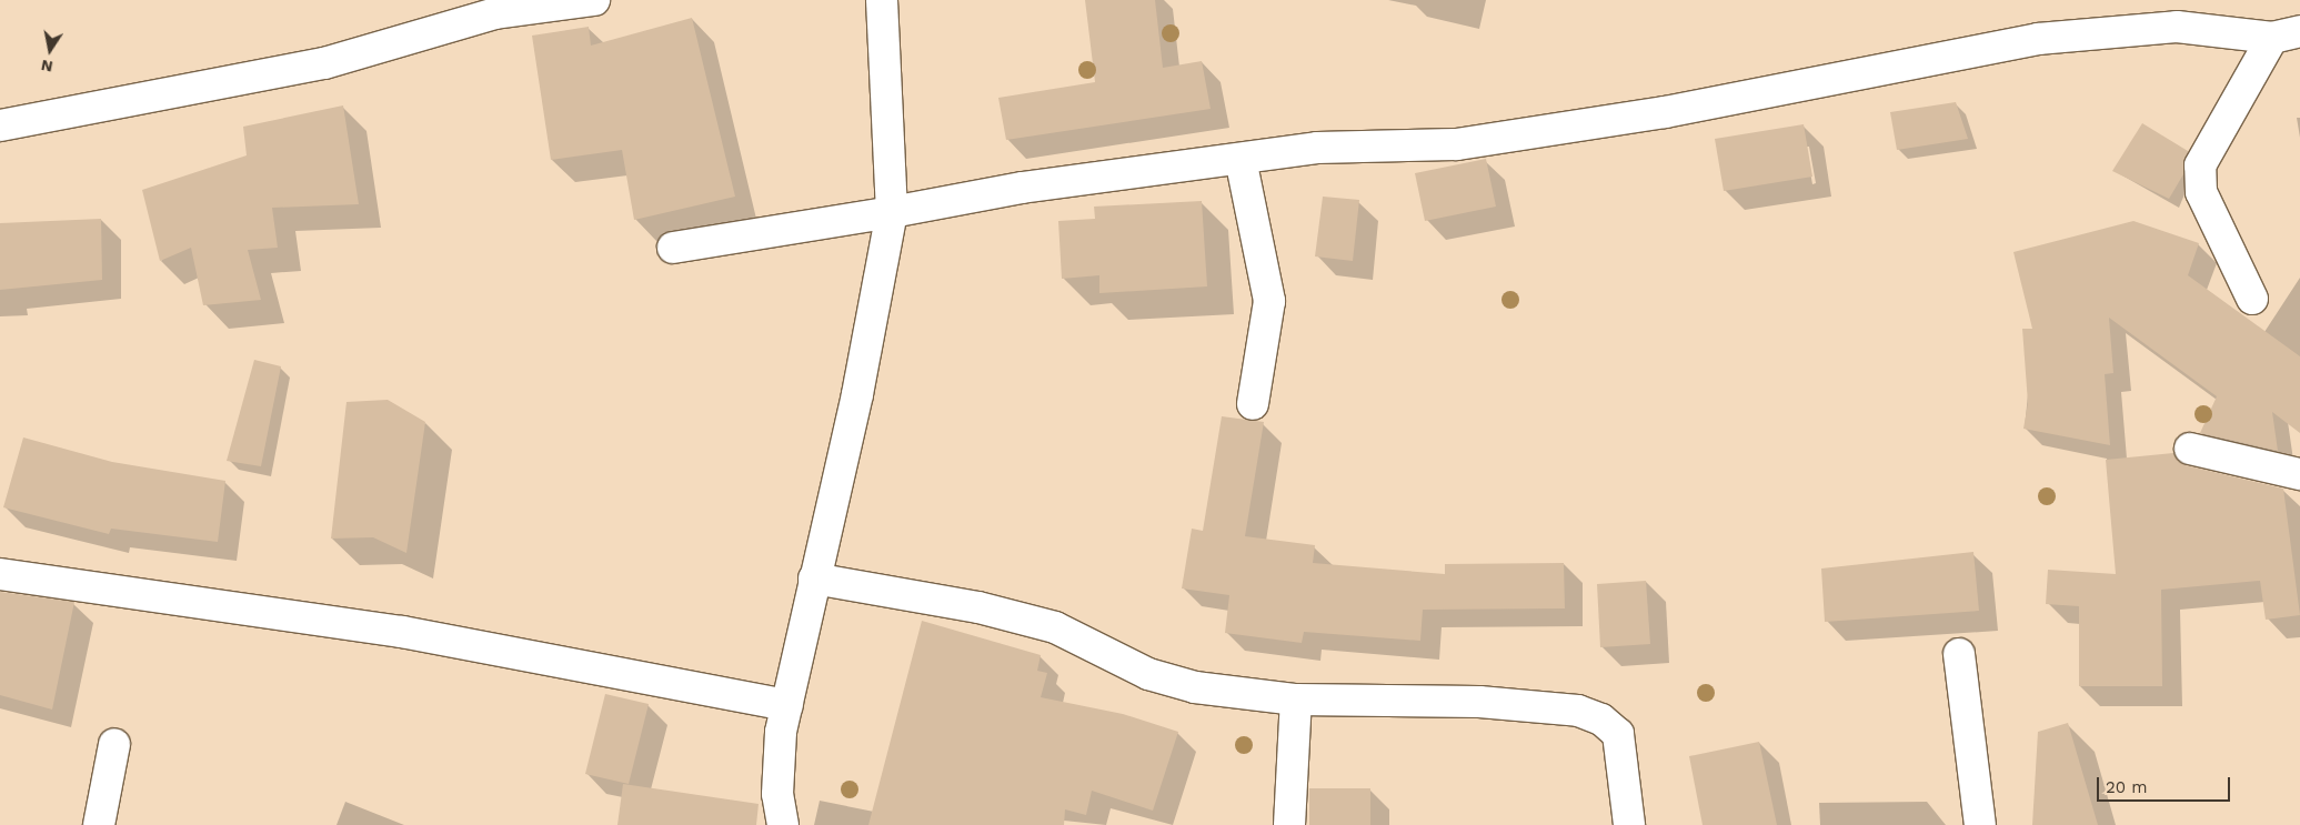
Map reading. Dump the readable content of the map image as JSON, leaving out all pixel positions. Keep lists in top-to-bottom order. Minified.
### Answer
{"scale_bar":"20 m","north":"bottom"}
